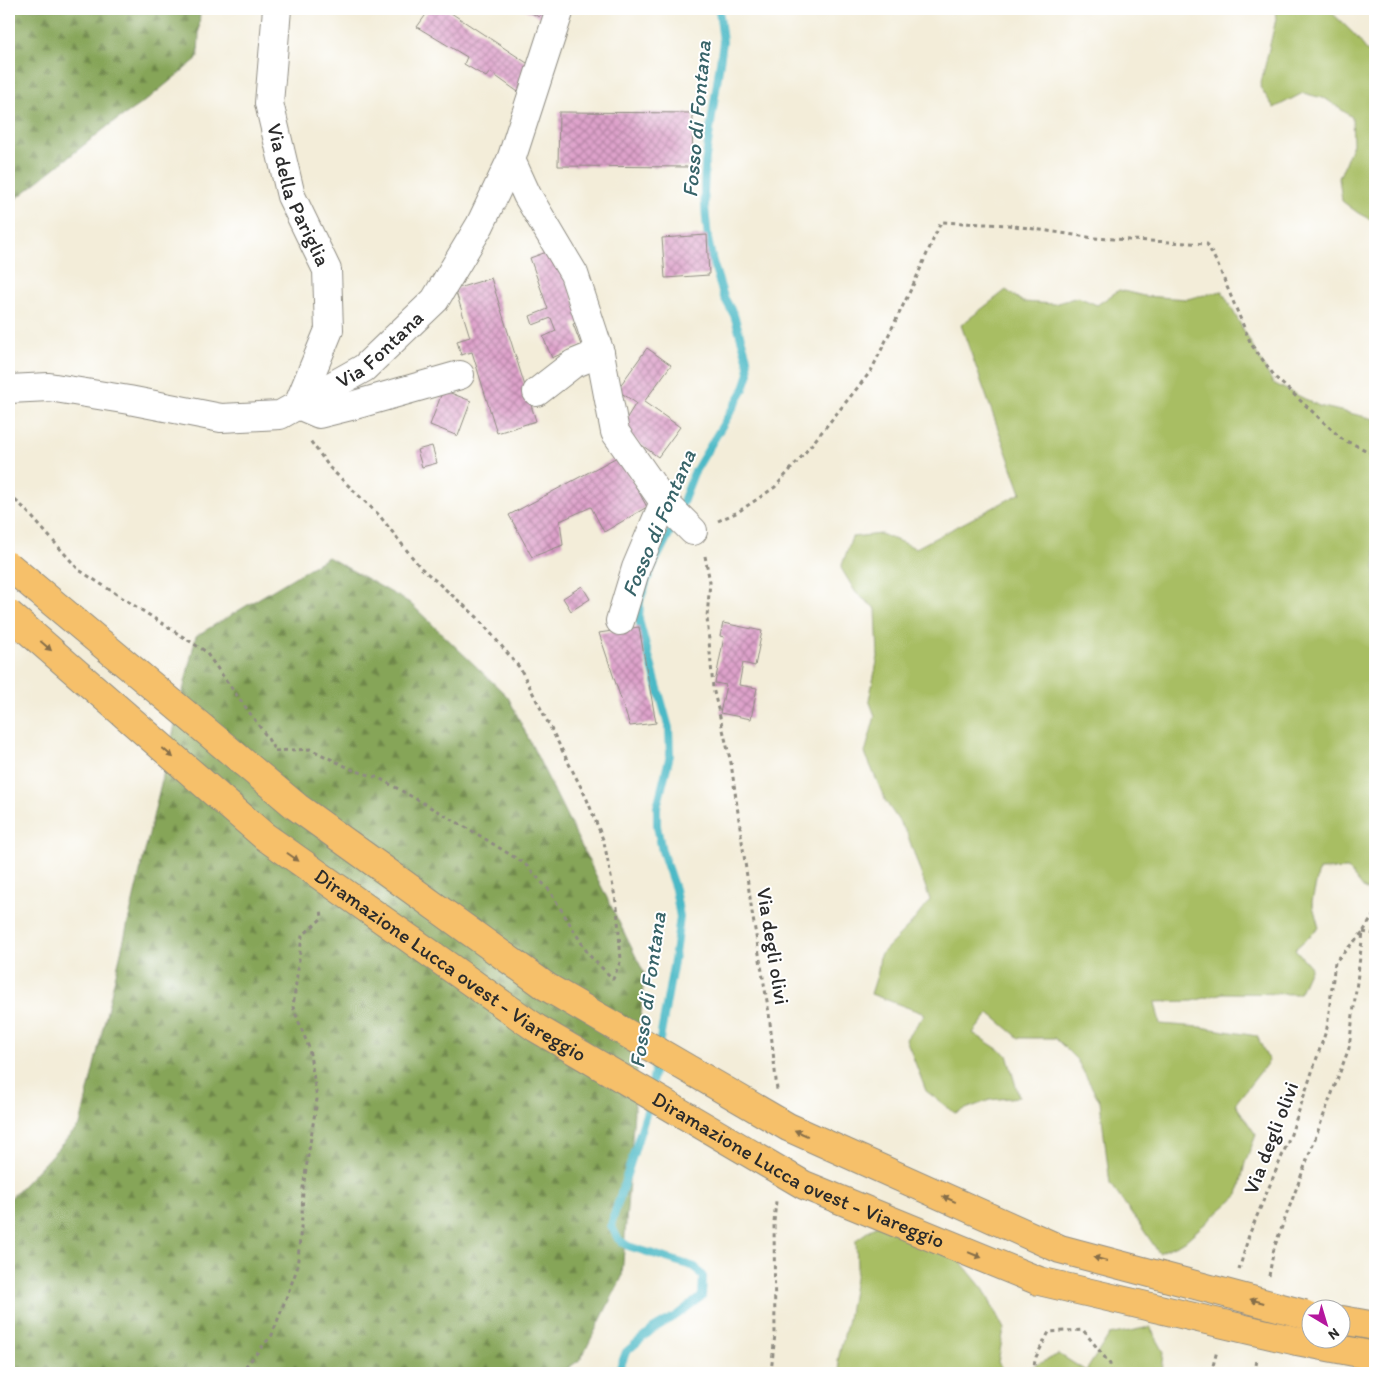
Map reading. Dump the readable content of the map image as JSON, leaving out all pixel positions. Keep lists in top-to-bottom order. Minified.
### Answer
{"streets":{"highway":["Diramazione Lucca ovest - Viareggio"],"street":["Via della Pariglia","Via Fontana"],"path":["Via degli olivi"]},"crossings":[["Via della Pariglia","Via Fontana"]],"water":["Fosso di Fontana"],"north":"bottom right"}
